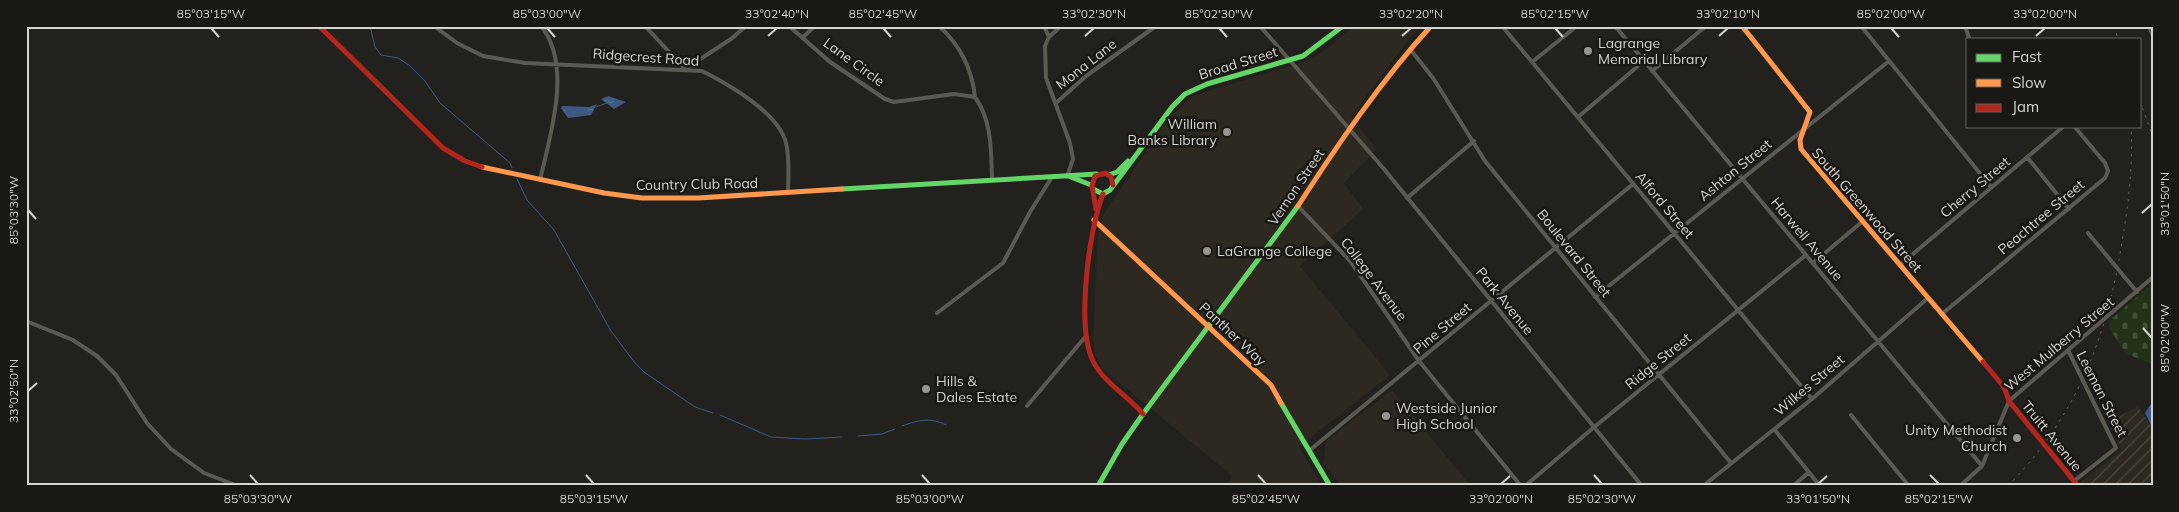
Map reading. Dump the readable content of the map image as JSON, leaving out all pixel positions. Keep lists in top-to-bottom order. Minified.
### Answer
{"streets":{"street":["Ridgecrest Road","Lane Circle","Broad Street","Mona Lane","Ashton Street","Country Club Road","Vernon Street","Cherry Street","Alford Street","South Greenwood Street","Peachtree Street","Harwell Avenue","Boulevard Street","College Avenue","Park Avenue","Pine Street","Panther Way","West Mulberry Street","Ridge Street","Wilkes Street","Leeman Street","Truitt Avenue"]},"crossings":[["Ridgecrest Road","Country Club Road"],["Broad Street","Country Club Road"],["Broad Street","Park Avenue"],["Ashton Street","Alford Street"],["Ashton Street","South Greenwood Street"],["Ashton Street","Harwell Avenue"],["Ashton Street","Boulevard Street"],["Vernon Street","Boulevard Street"],["Vernon Street","College Avenue"],["Vernon Street","Park Avenue"],["Vernon Street","Panther Way"],["Cherry Street","South Greenwood Street"],["Alford Street","Pine Street"],["Alford Street","Ridge Street"],["Alford Street","Wilkes Street"],["South Greenwood Street","Peachtree Street"],["South Greenwood Street","West Mulberry Street"],["South Greenwood Street","Wilkes Street"],["South Greenwood Street","Truitt Avenue"],["Harwell Avenue","West Mulberry Street"],["Harwell Avenue","Ridge Street"],["Harwell Avenue","Wilkes Street"],["Boulevard Street","Pine Street"],["Boulevard Street","Ridge Street"],["Boulevard Street","Wilkes Street"],["College Avenue","Pine Street"],["Park Avenue","Pine Street"],["Park Avenue","Ridge Street"],["Pine Street","Panther Way"],["West Mulberry Street","Leeman Street"],["West Mulberry Street","Truitt Avenue"],["Leeman Street","Truitt Avenue"]],"places":["Lagrange Memorial Library","William Banks Library","LaGrange College","Hills & Dales Estate","Westside Junior High School","Unity Methodist Church"],"legend":["Fast","Slow","Jam"],"coordinates":["85°03'15\"W","85°03'00\"W","33°02'40\"N","85°02'45\"W","33°02'30\"N","85°02'30\"W","33°02'20\"N","85°02'15\"W","33°02'10\"N","85°02'00\"W","33°02'00\"N","33°01'50\"N","85°03'30\"W","33°02'50\"N"]}
